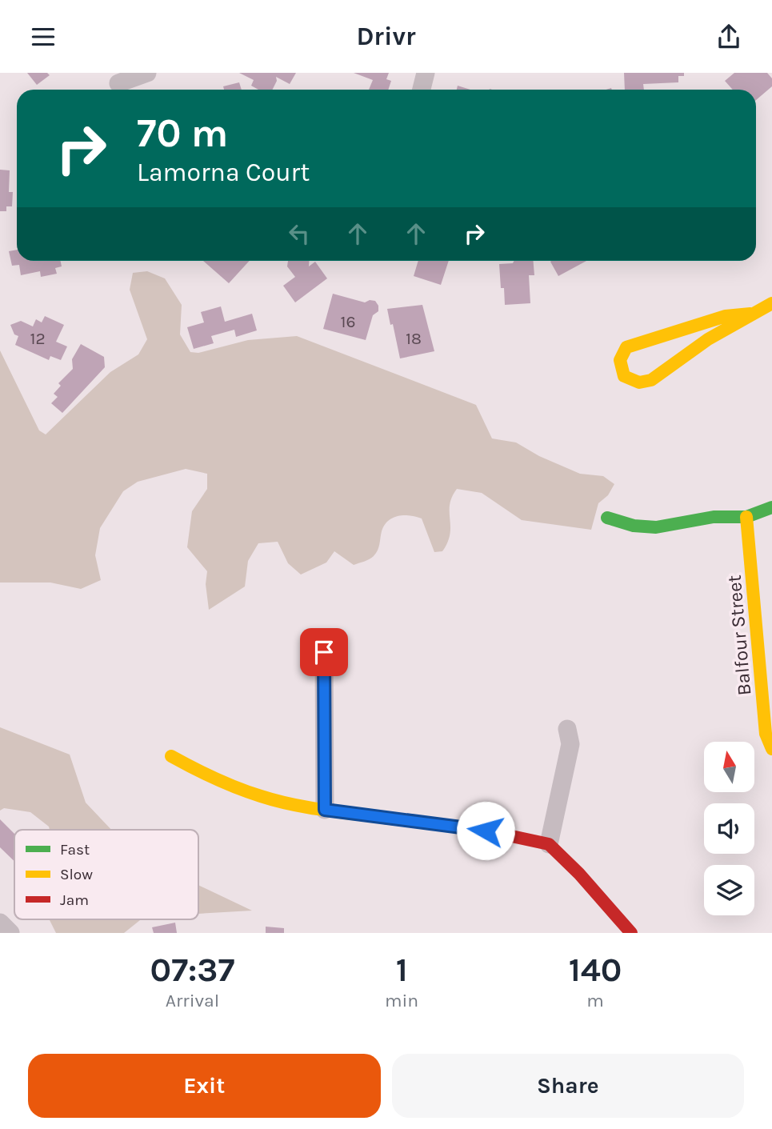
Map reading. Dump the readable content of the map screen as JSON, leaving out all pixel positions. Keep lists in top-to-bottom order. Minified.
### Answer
{"streets":{"street":["Balfour Street"]},"house_numbers":["16","12","18"],"legend":["Fast","Slow","Jam"],"north":"top","page":{"header":"Drivr","turn":["70 m","Lamorna Court"],"eta":["07:37","Arrival","1","min","140","m"],"buttons":["Exit","Share"]}}
